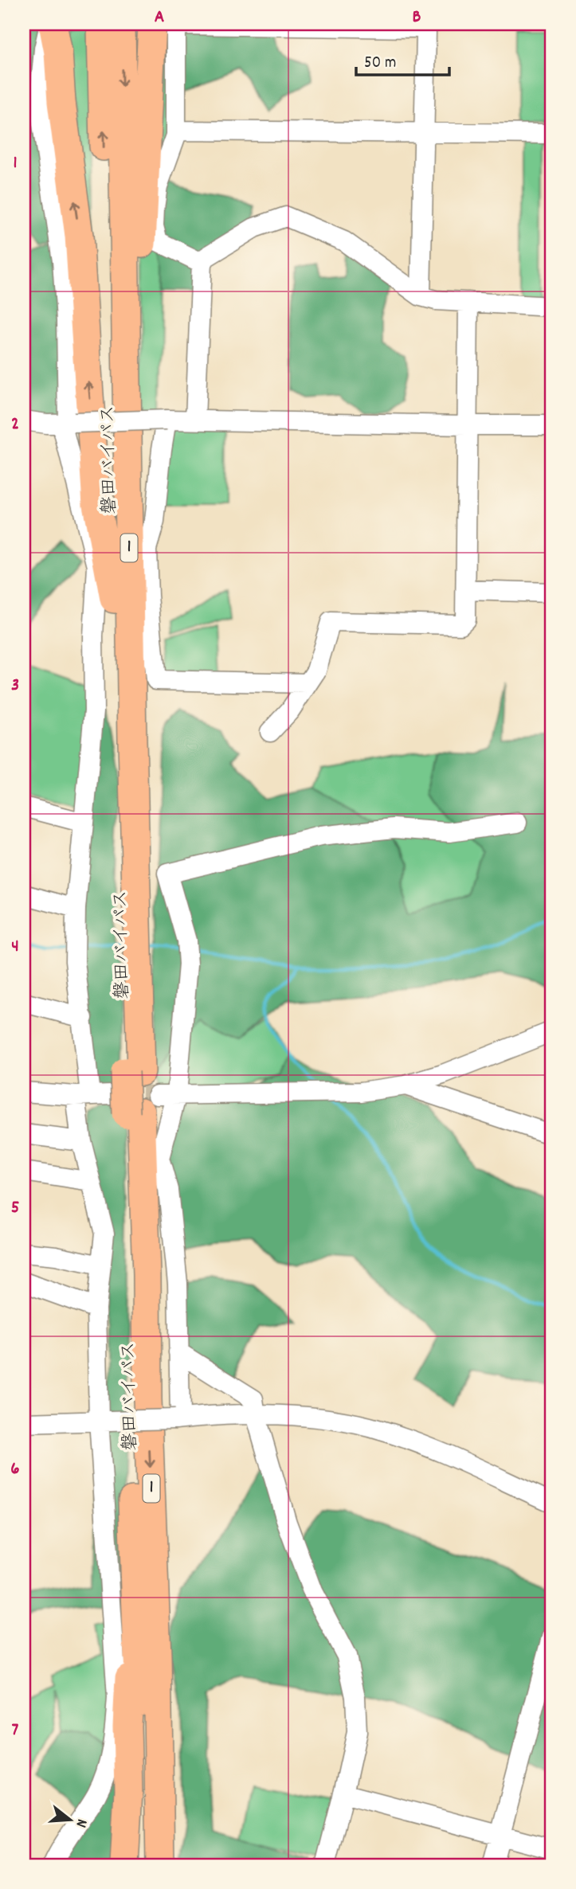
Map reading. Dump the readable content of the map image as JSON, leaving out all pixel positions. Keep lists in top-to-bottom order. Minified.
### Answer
{"streets":{"highway":["磐田バイパス","1"]},"crossings":[["磐田バイパス","1"]],"scale_bar":"50 m","north":"right","grid":{"columns":["A","B"],"rows":["1","2","3","4","5","6","7"]}}
